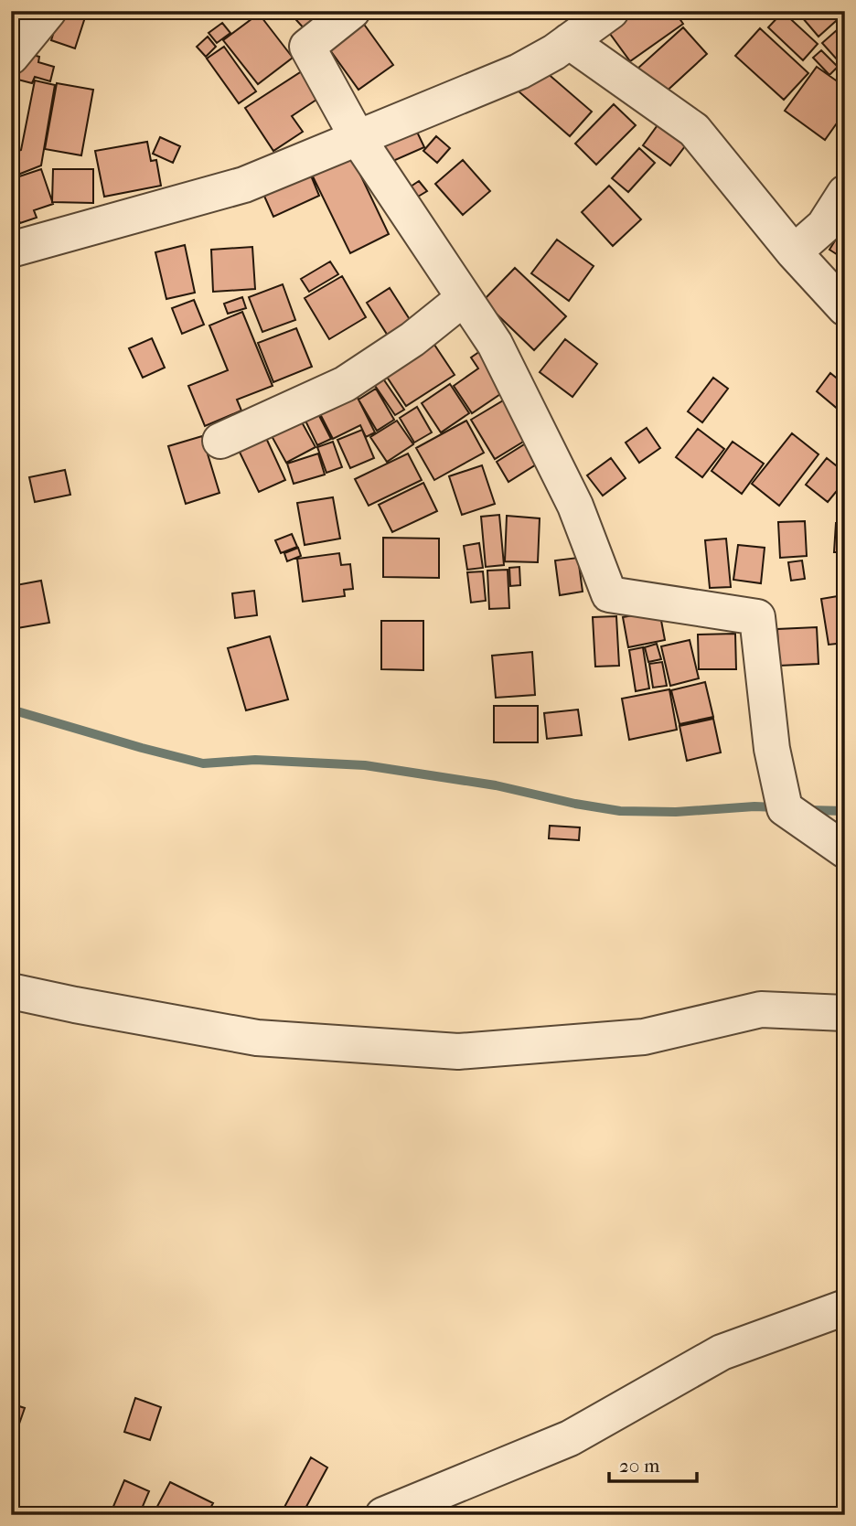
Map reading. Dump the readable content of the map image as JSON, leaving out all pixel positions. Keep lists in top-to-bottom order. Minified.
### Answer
{"scale_bar":"20 m"}
